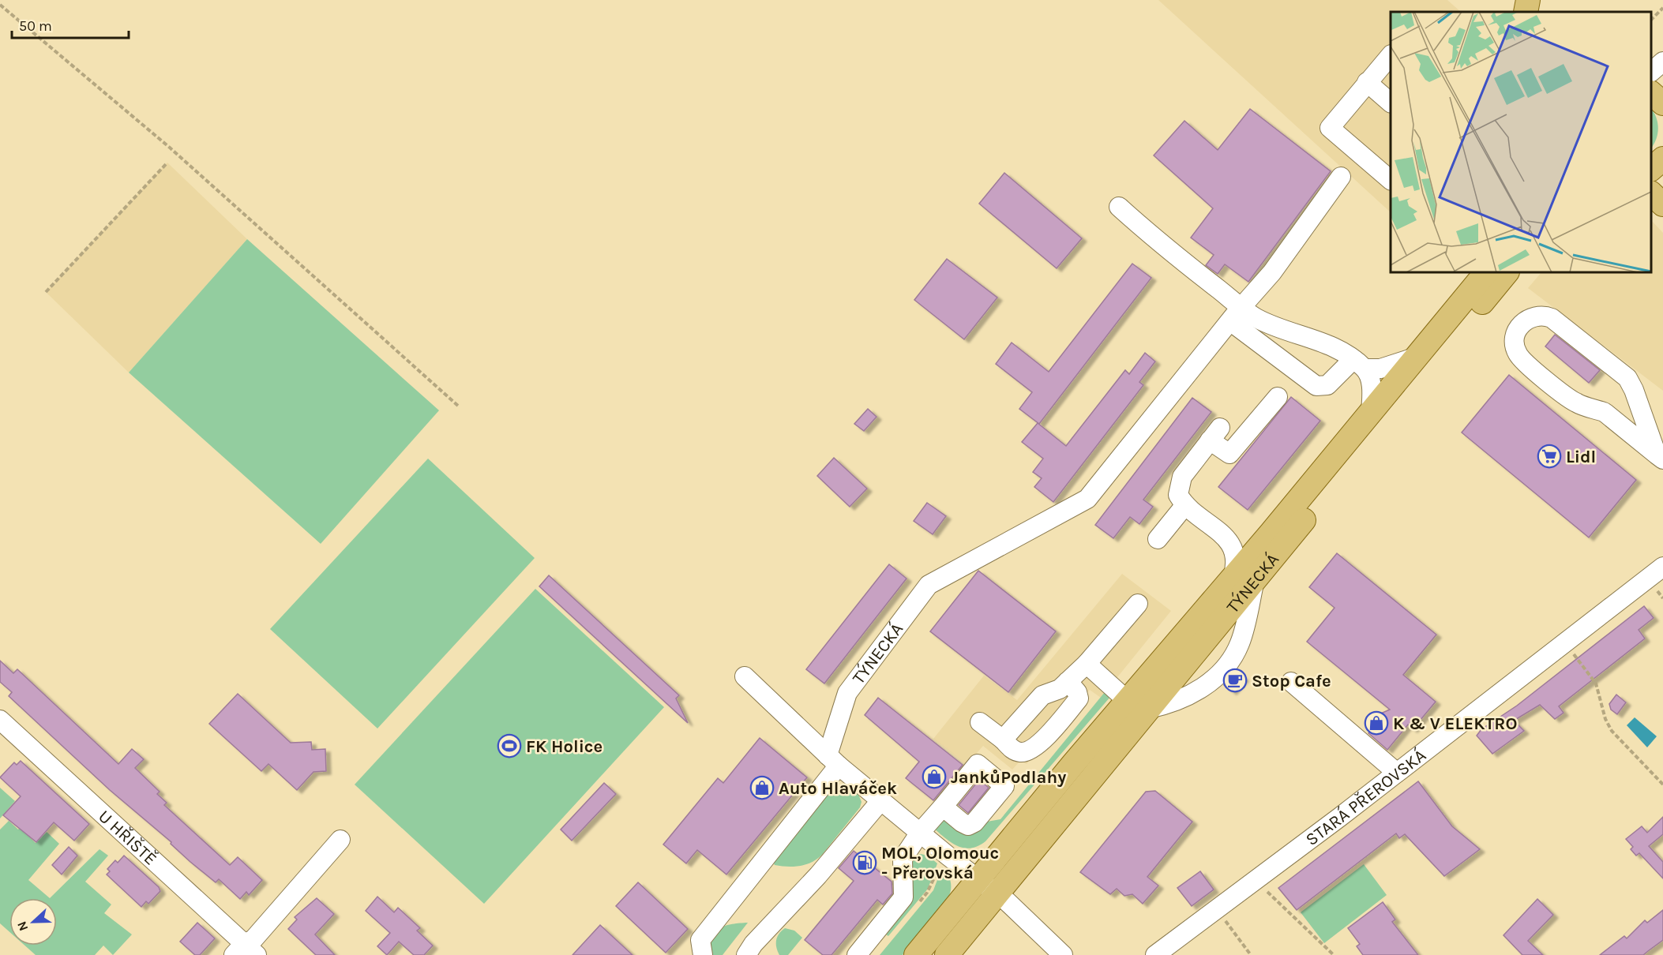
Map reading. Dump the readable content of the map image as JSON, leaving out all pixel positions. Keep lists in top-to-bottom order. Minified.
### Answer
{"streets":{"main road":["TÝNECKÁ"],"street":["STARÁ PŘEROVSKÁ","U HŘIŠTĚ"]},"places":{"supermarket":["Lidl"],"cafe":["Stop Cafe"],"shop":["K & V ELEKTRO","JankůPodlahy","Auto Hlaváček"],"sports":["FK Holice"],"fuel station":["MOL, Olomouc - Přerovská"]},"scale_bar":"50 m","north":"left"}
